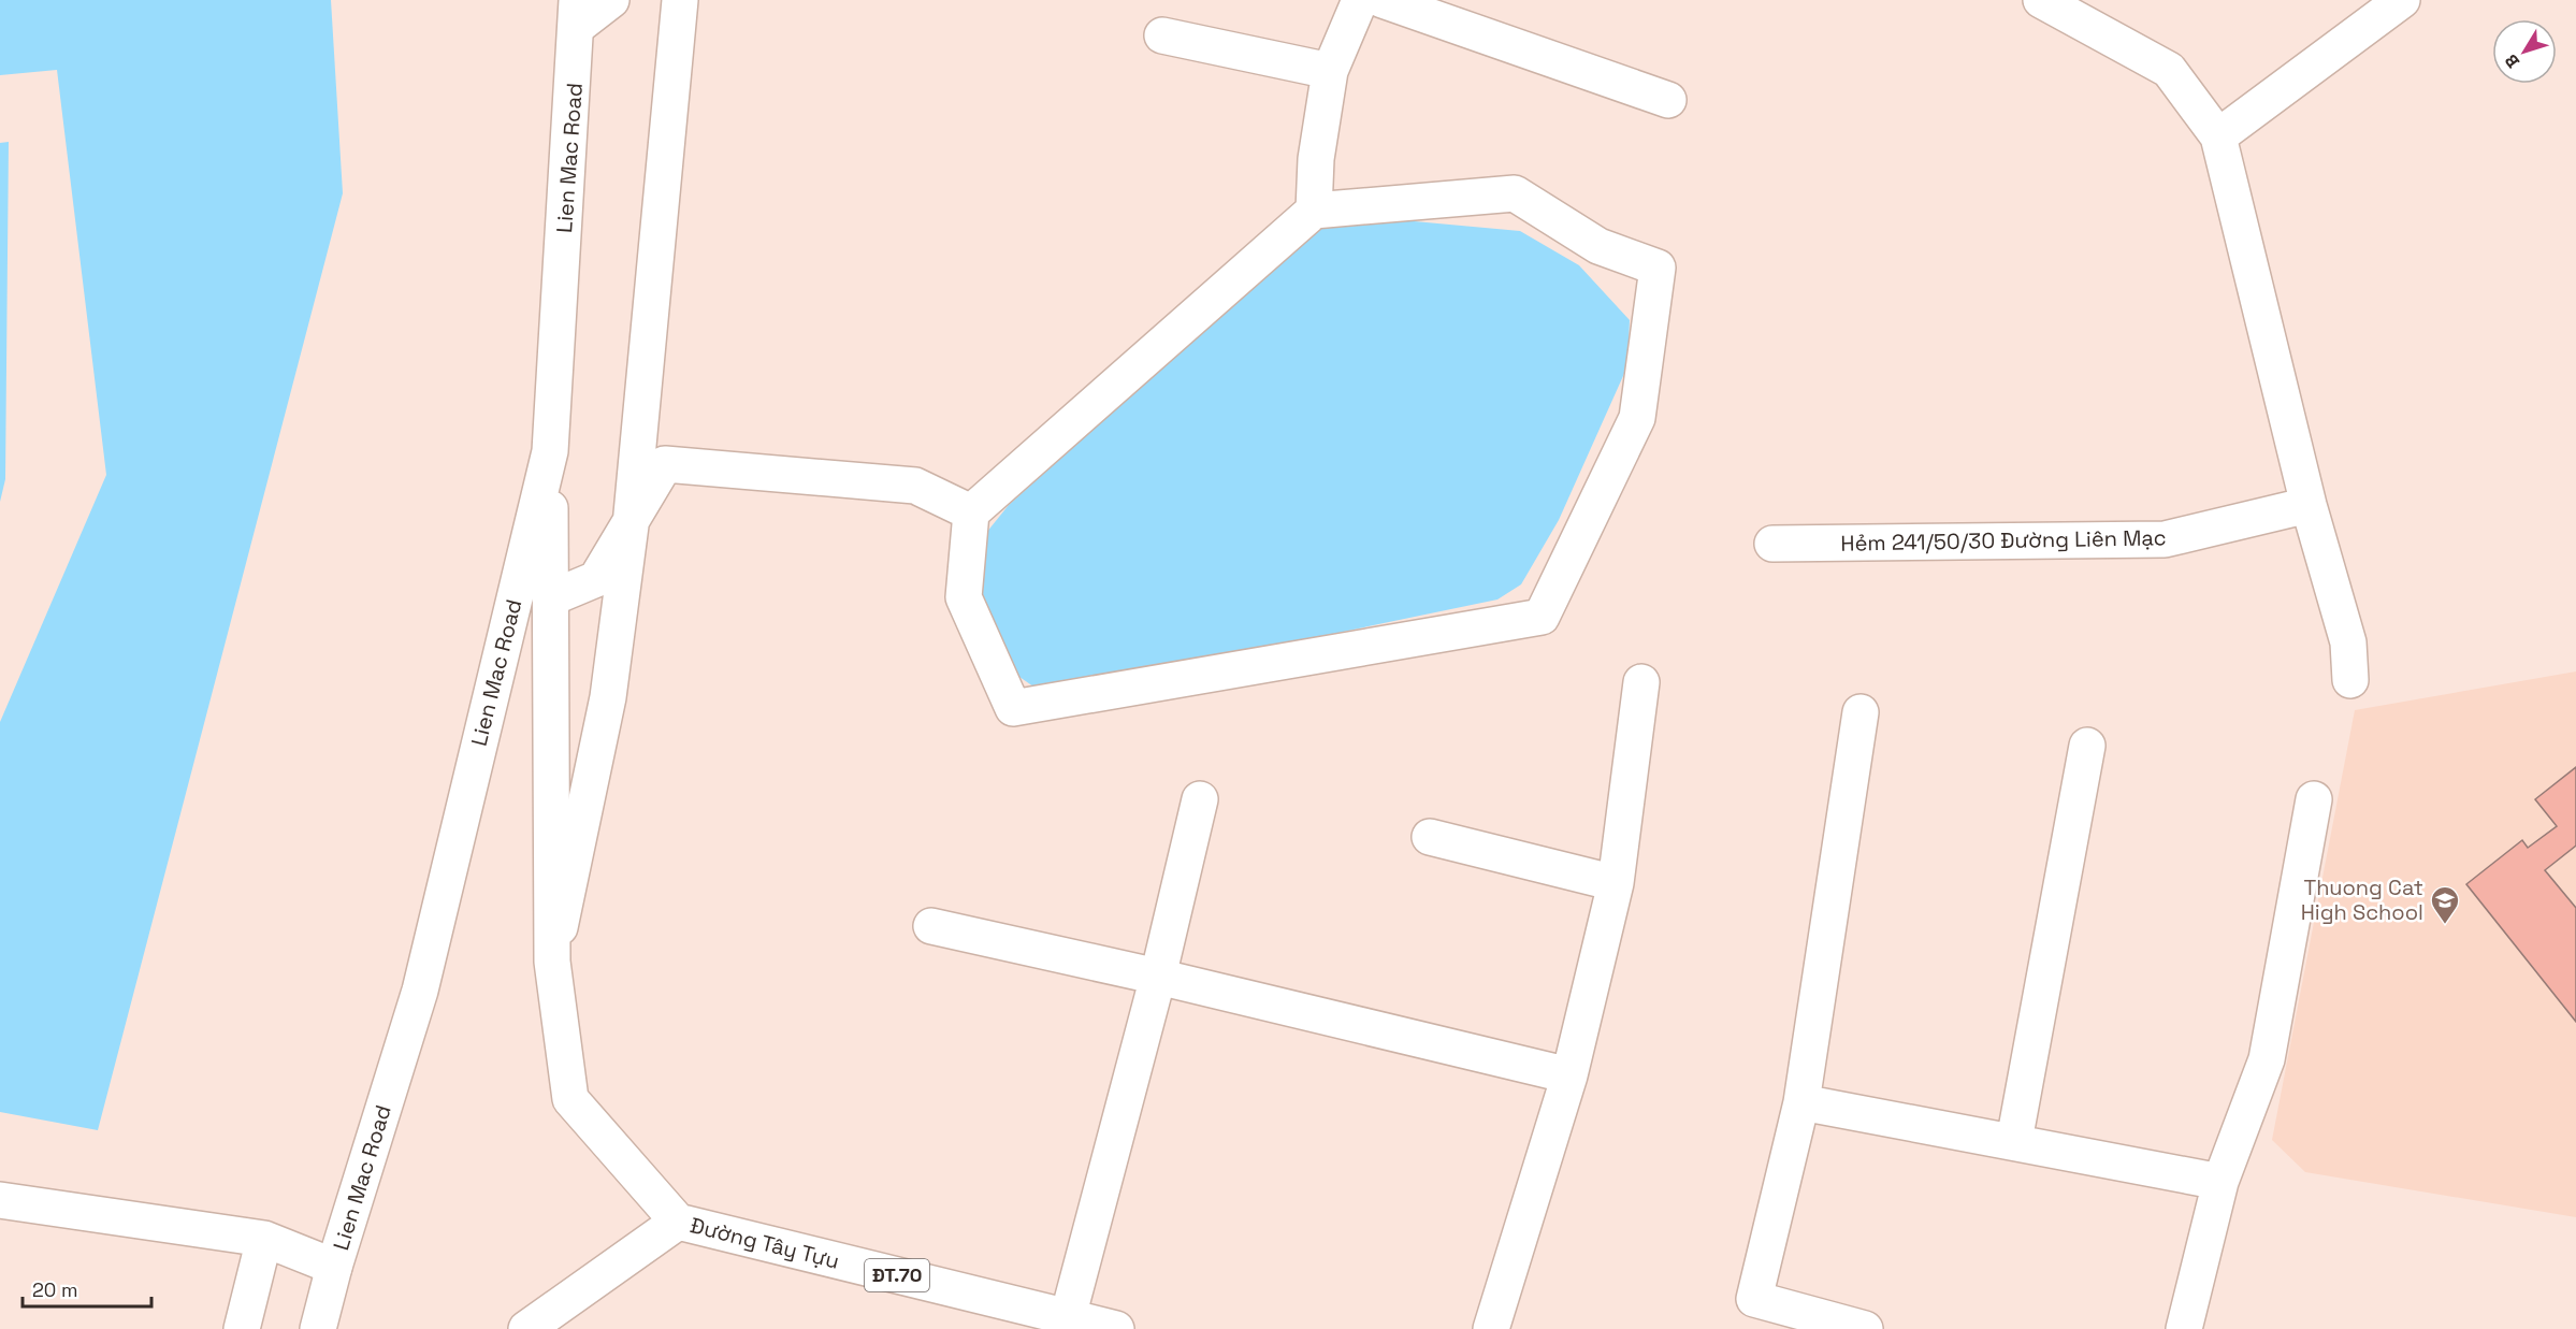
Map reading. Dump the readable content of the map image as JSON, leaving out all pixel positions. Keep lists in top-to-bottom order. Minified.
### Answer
{"streets":{"street":["Lien Mac Road","Hẻm 241/50/30 Đường Liên Mạc","Đường Tây Tựu","ĐT.70"]},"places":{"school or university":["Thuong Cat High School"]},"scale_bar":"20 m","north":"bottom left"}
